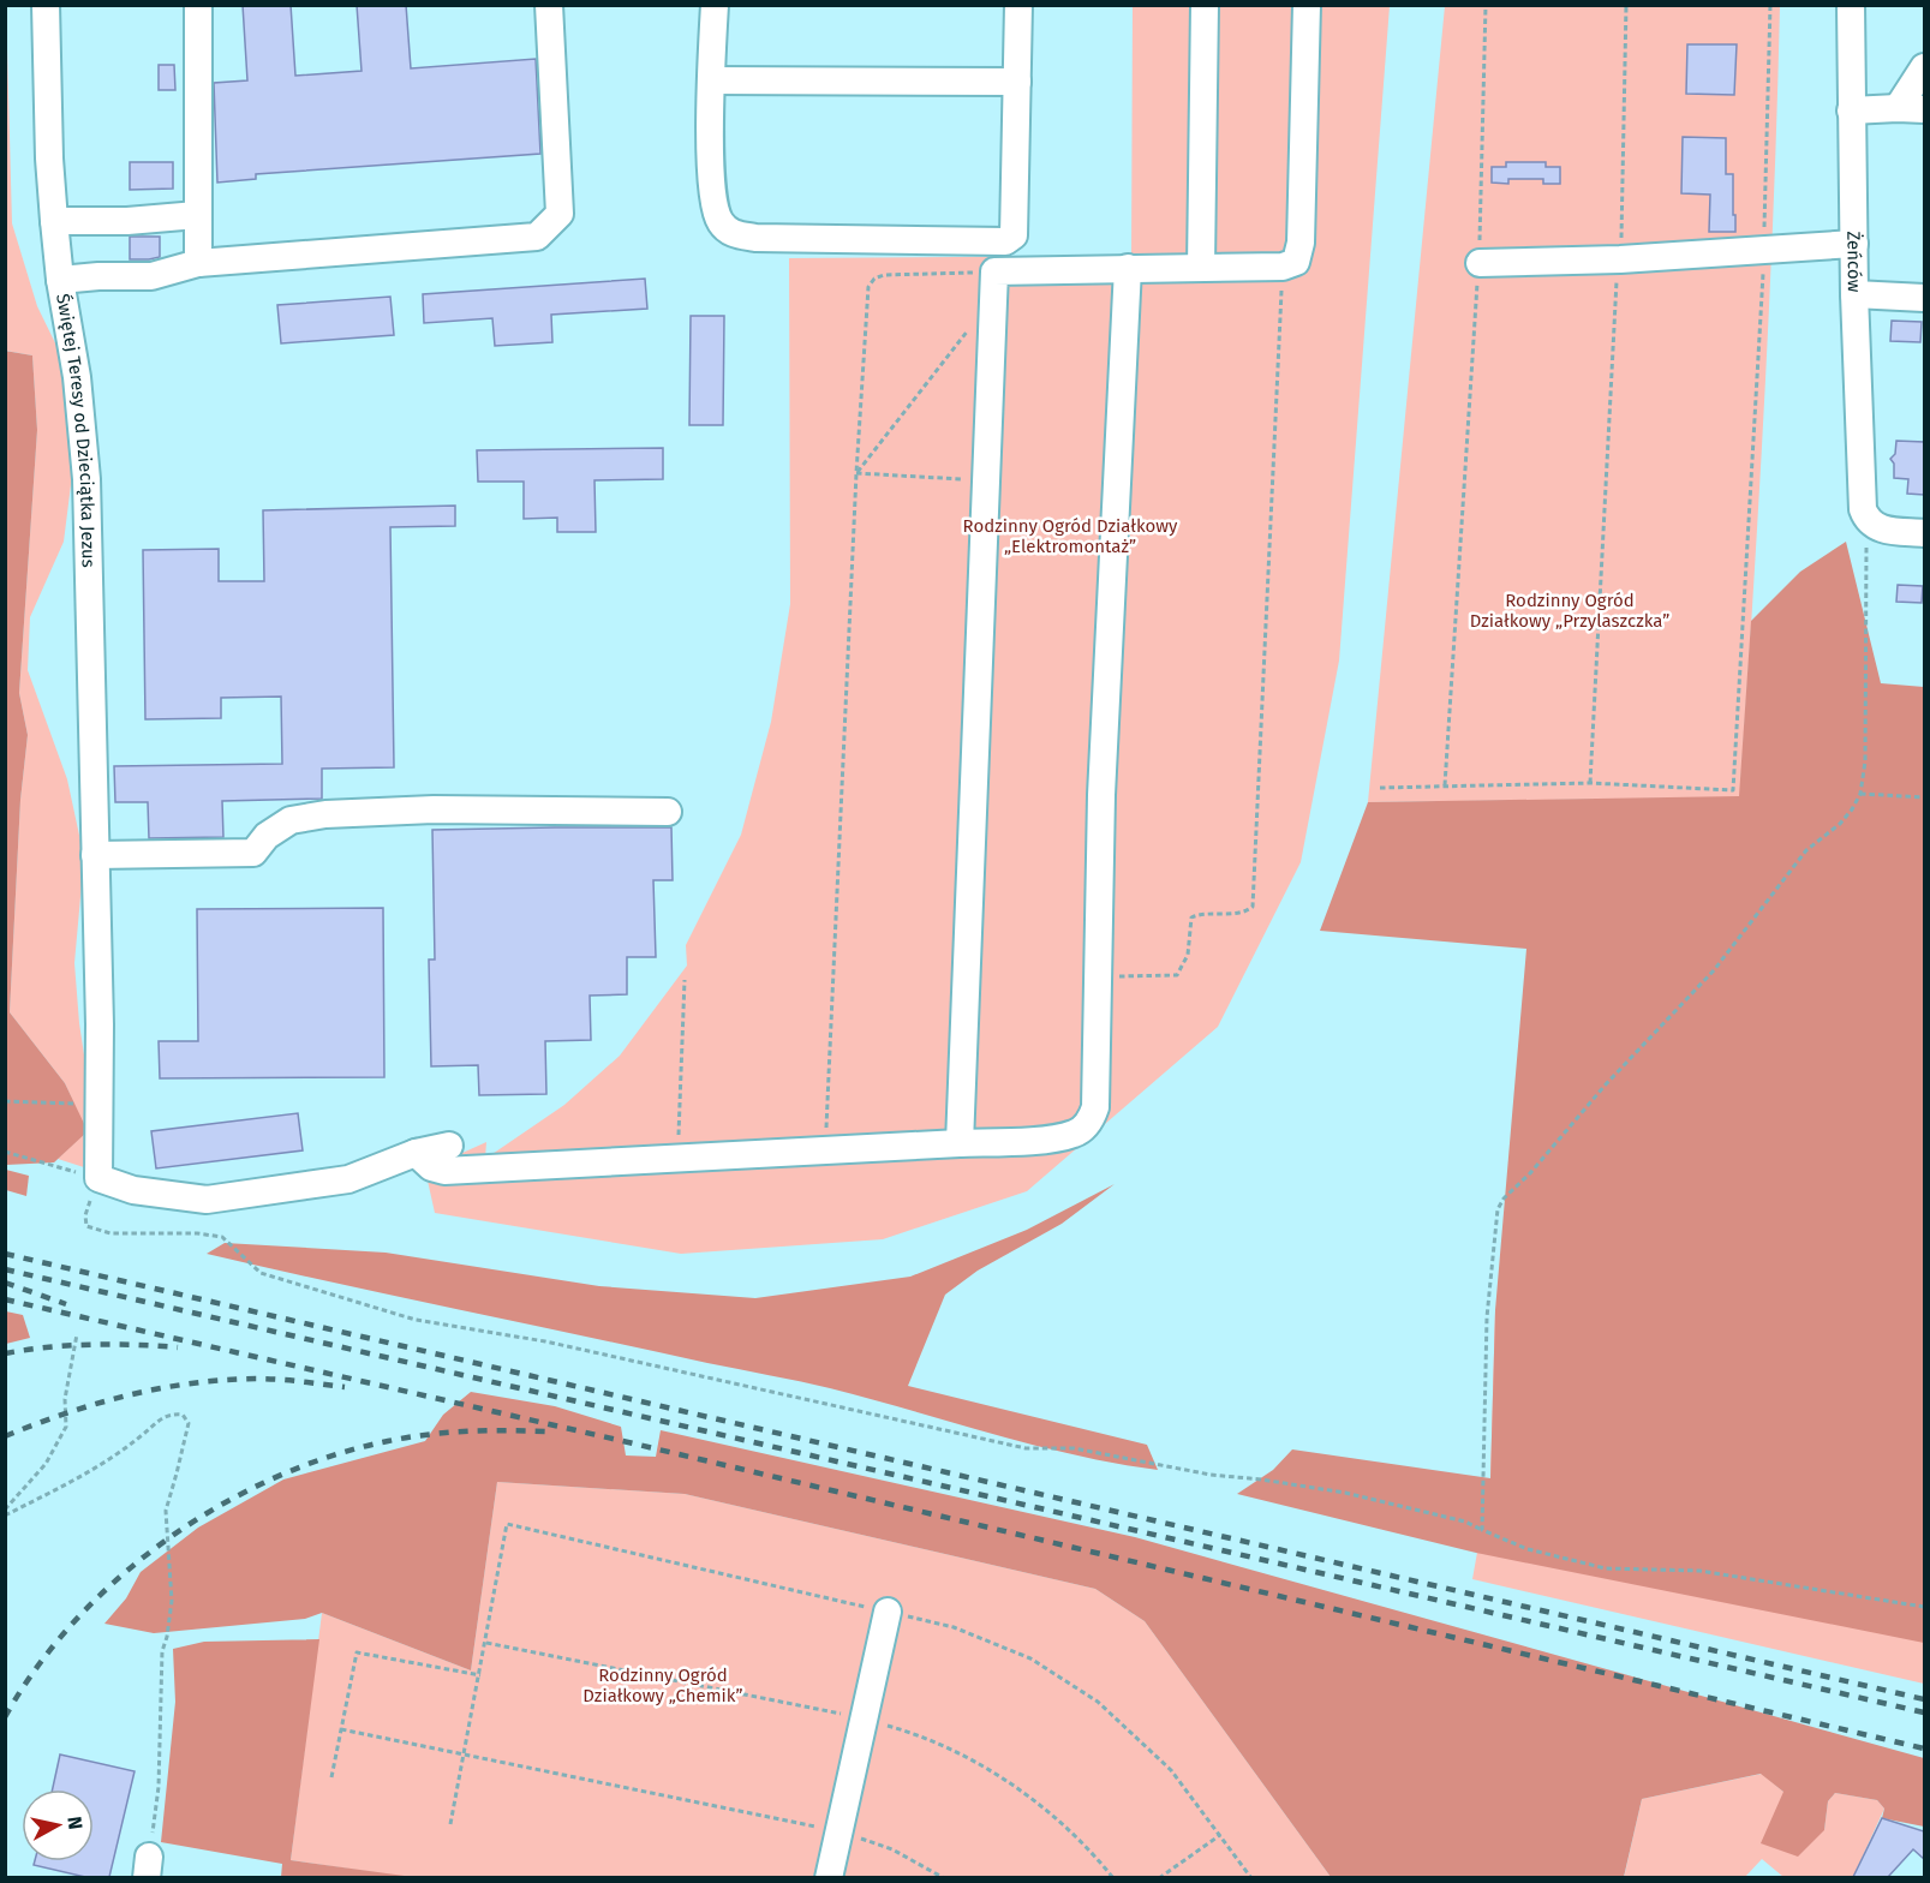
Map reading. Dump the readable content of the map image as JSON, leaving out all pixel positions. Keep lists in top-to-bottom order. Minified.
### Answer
{"streets":{"street":["Żeńców","Świętej Teresy od Dzieciątka Jezus"]},"parks":["Rodzinny Ogród Działkowy „Elektromontaż”","Rodzinny Ogród Działkowy „Przylaszczka”","Rodzinny Ogród Działkowy „Chemik”"],"north":"right"}
